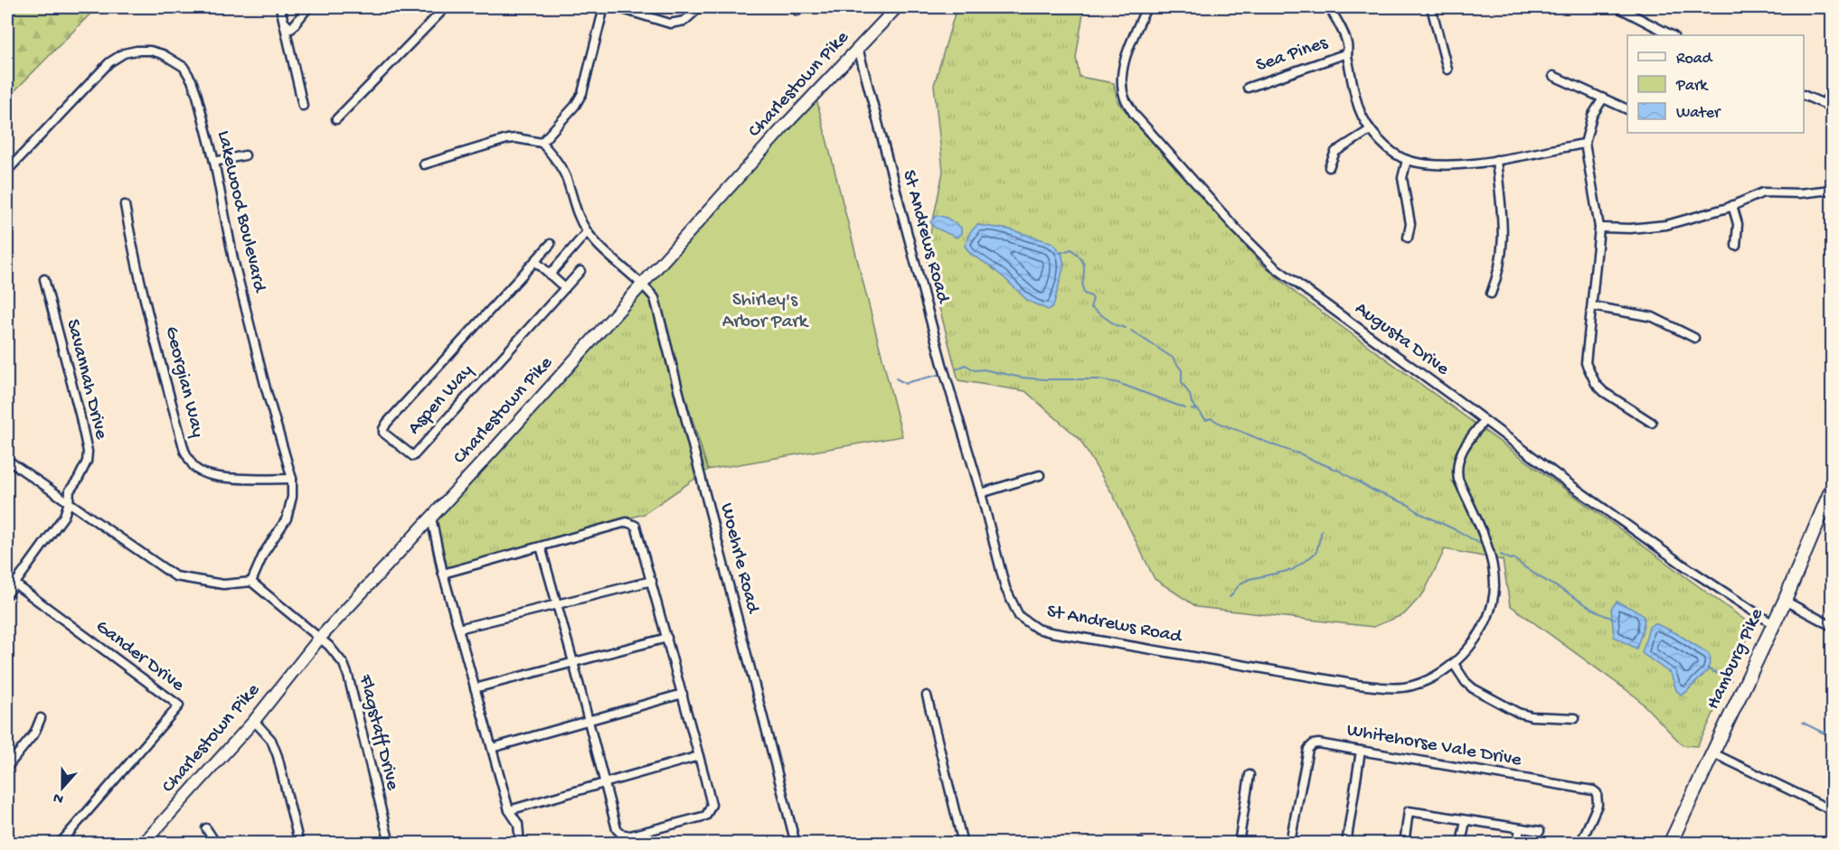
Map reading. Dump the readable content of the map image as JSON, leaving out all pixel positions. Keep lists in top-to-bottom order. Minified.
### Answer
{"streets":{"main road":["Hamburg Pike"],"street":["Sea Pines","Charlestown Pike","Lakewood Boulevard","St Andrews Road","Augusta Drive","Savannah Drive","Georgian Way","Aspen Way","Woehrle Road","Gander Drive","Flagstaff Drive","Whitehorse Vale Drive"]},"crossings":[["Charlestown Pike","St Andrews Road"],["Charlestown Pike","Woehrle Road"],["Charlestown Pike","Flagstaff Drive"],["Lakewood Boulevard","Georgian Way"],["St Andrews Road","Augusta Drive"],["Augusta Drive","Hamburg Pike"],["Savannah Drive","Gander Drive"]],"parks":["Shirley's Arbor Park"],"legend":["Road","Park","Water"],"north":"bottom"}
